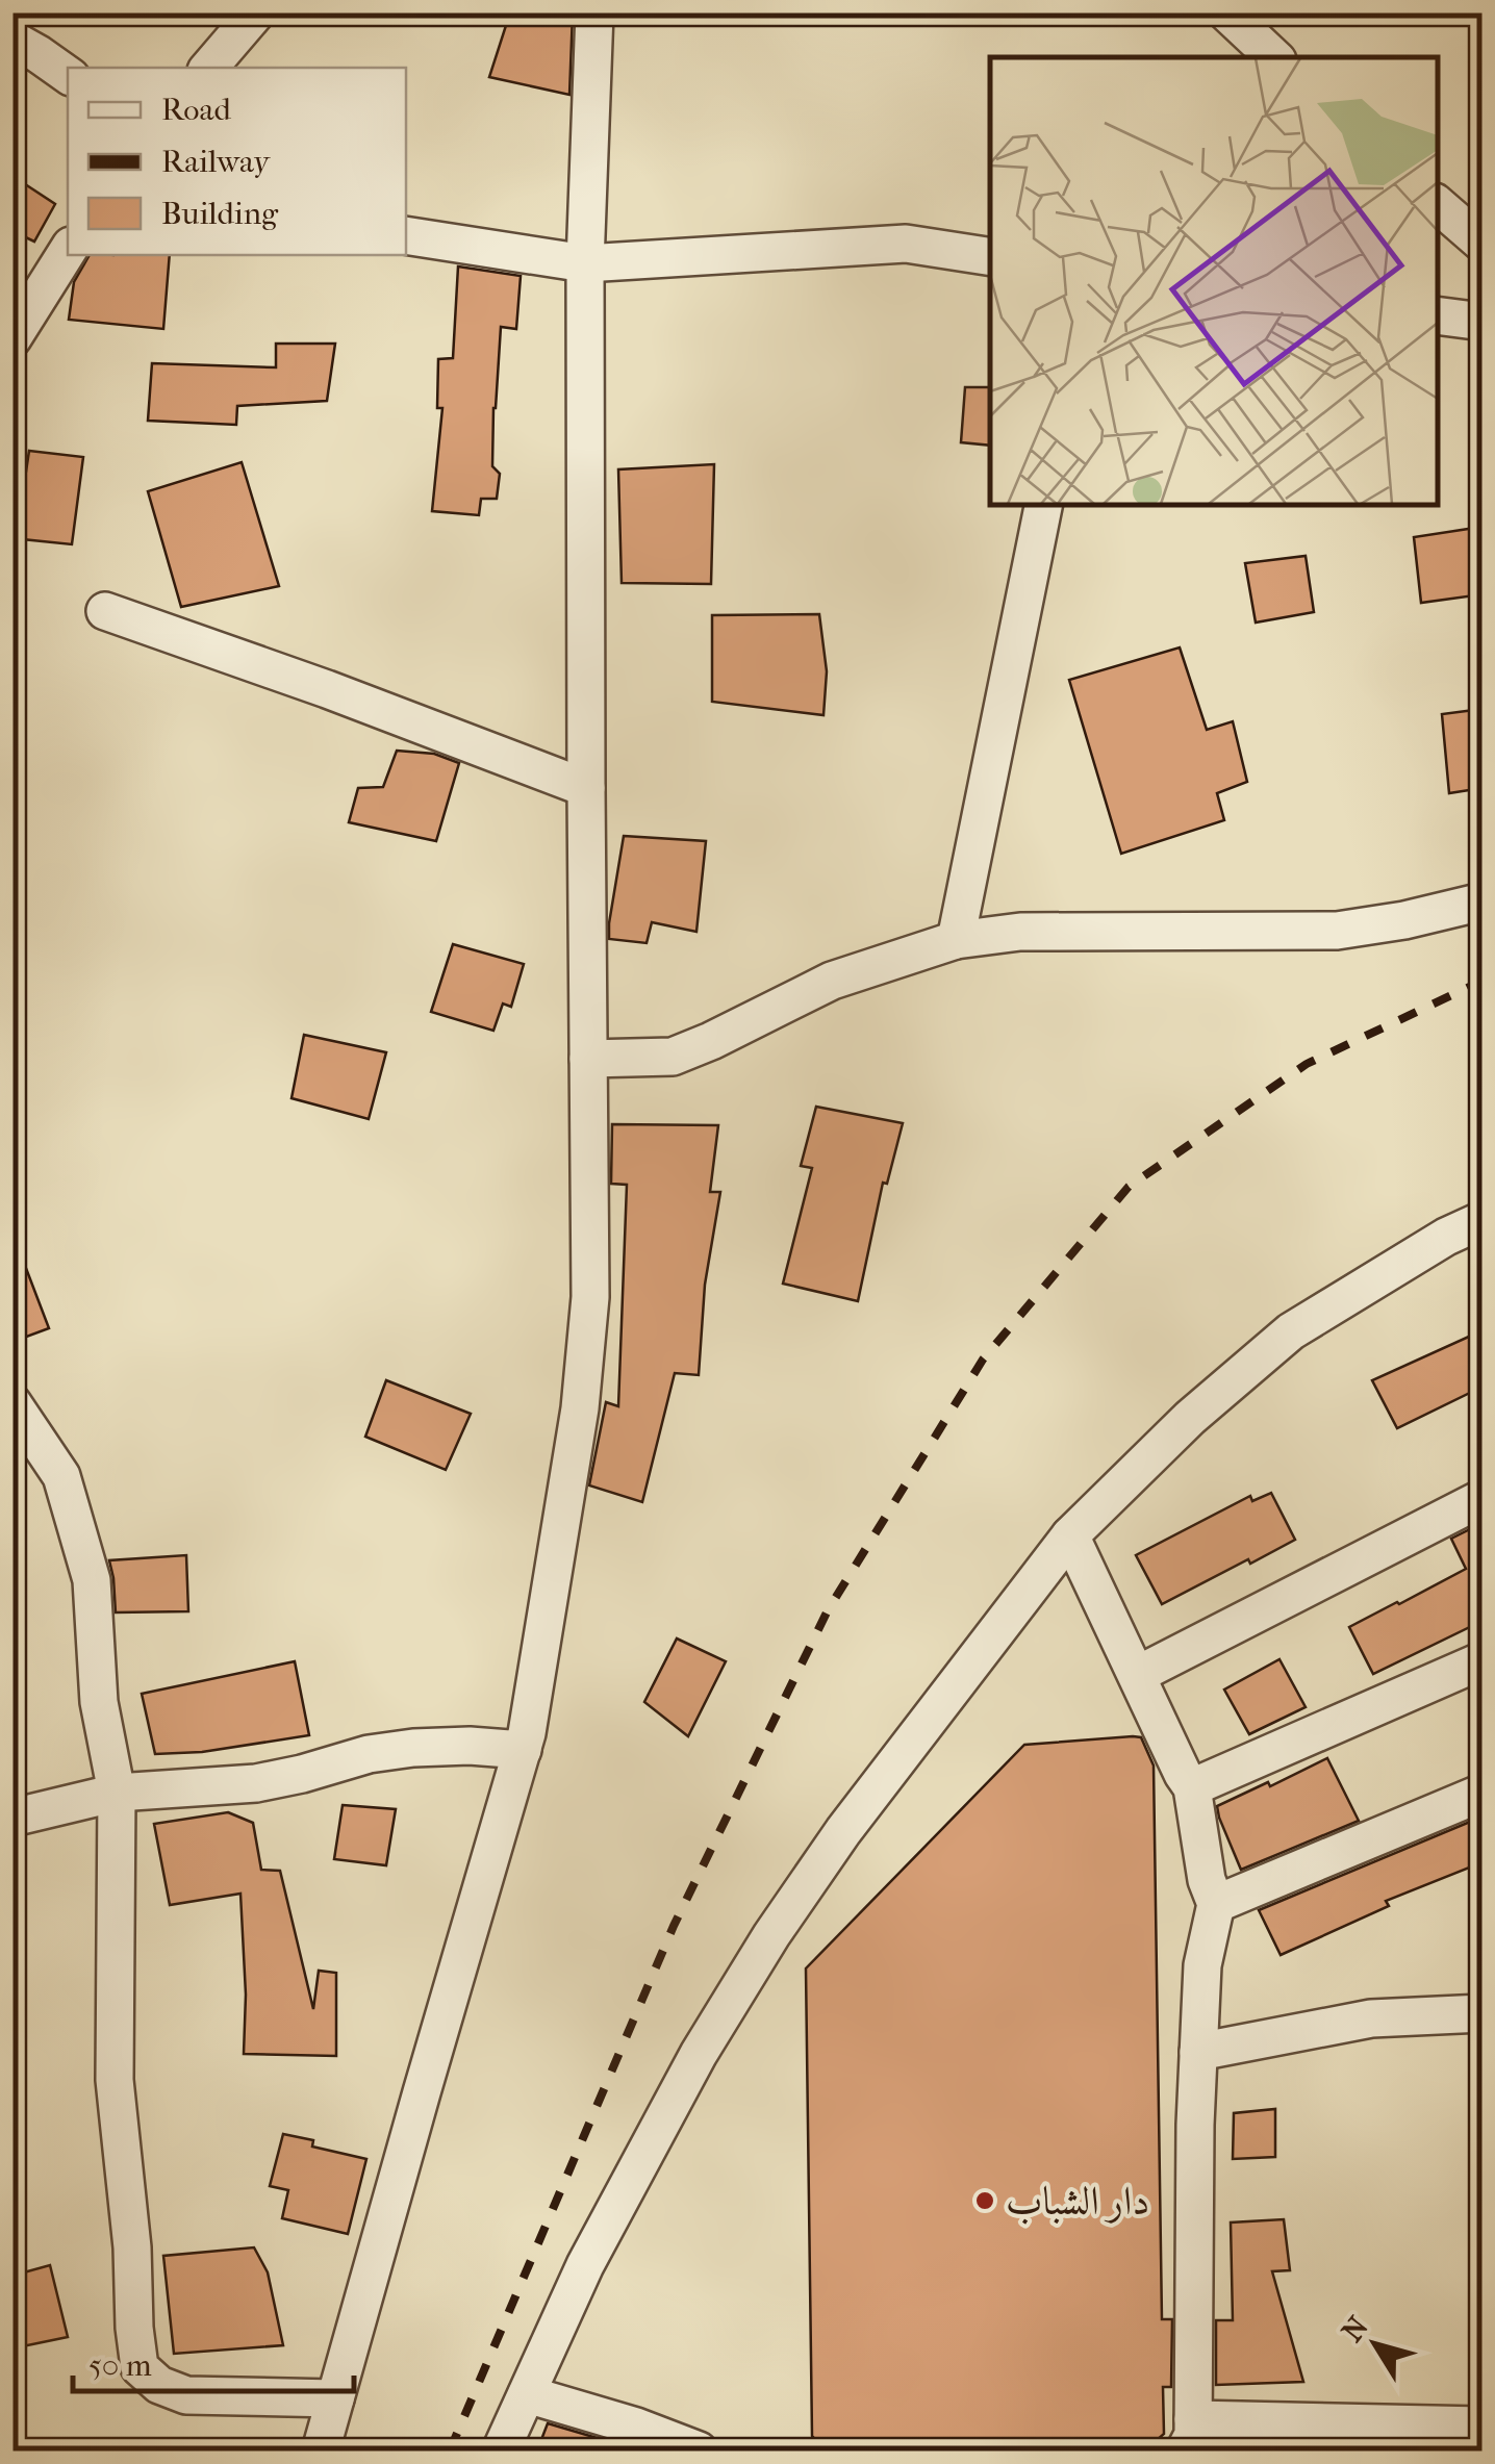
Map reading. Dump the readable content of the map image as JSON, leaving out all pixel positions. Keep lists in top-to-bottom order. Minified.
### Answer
{"places":["دار الشباب"],"legend":["Road","Railway","Building"],"scale_bar":"50 m","north":"top left"}
